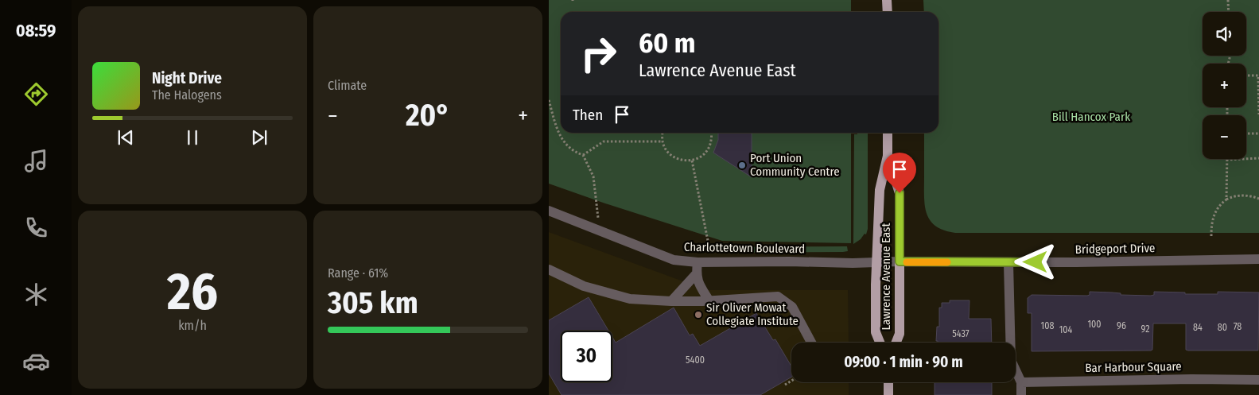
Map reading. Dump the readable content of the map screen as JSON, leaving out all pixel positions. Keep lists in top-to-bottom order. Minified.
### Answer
{"streets":{"main road":["Lawrence Avenue East"],"street":["Charlottetown Boulevard","Bridgeport Drive","Bar Harbour Square"]},"crossings":[["Charlottetown Boulevard","Bridgeport Drive"],["Charlottetown Boulevard","Lawrence Avenue East"],["Bridgeport Drive","Lawrence Avenue East"]],"parks":["Bill Hancox Park"],"places":["Port Union Community Centre","Sir Oliver Mowat Collegiate Institute"],"house_numbers":["100","108","96","78","84","80","92","104","5437","5400"],"page":{"tabs":"08:59","tile":["Climate",["26","km/h"],["Range · 61%","305 km"]],"map_buttons":["+","−"],"turn":["60 m","Lawrence Avenue East"],"song":["Night Drive","The Halogens"],"then":"Then","heat":["−","20°","+"],"limit":"30","trip":"09:00 · 1 min · 90 m"}}
